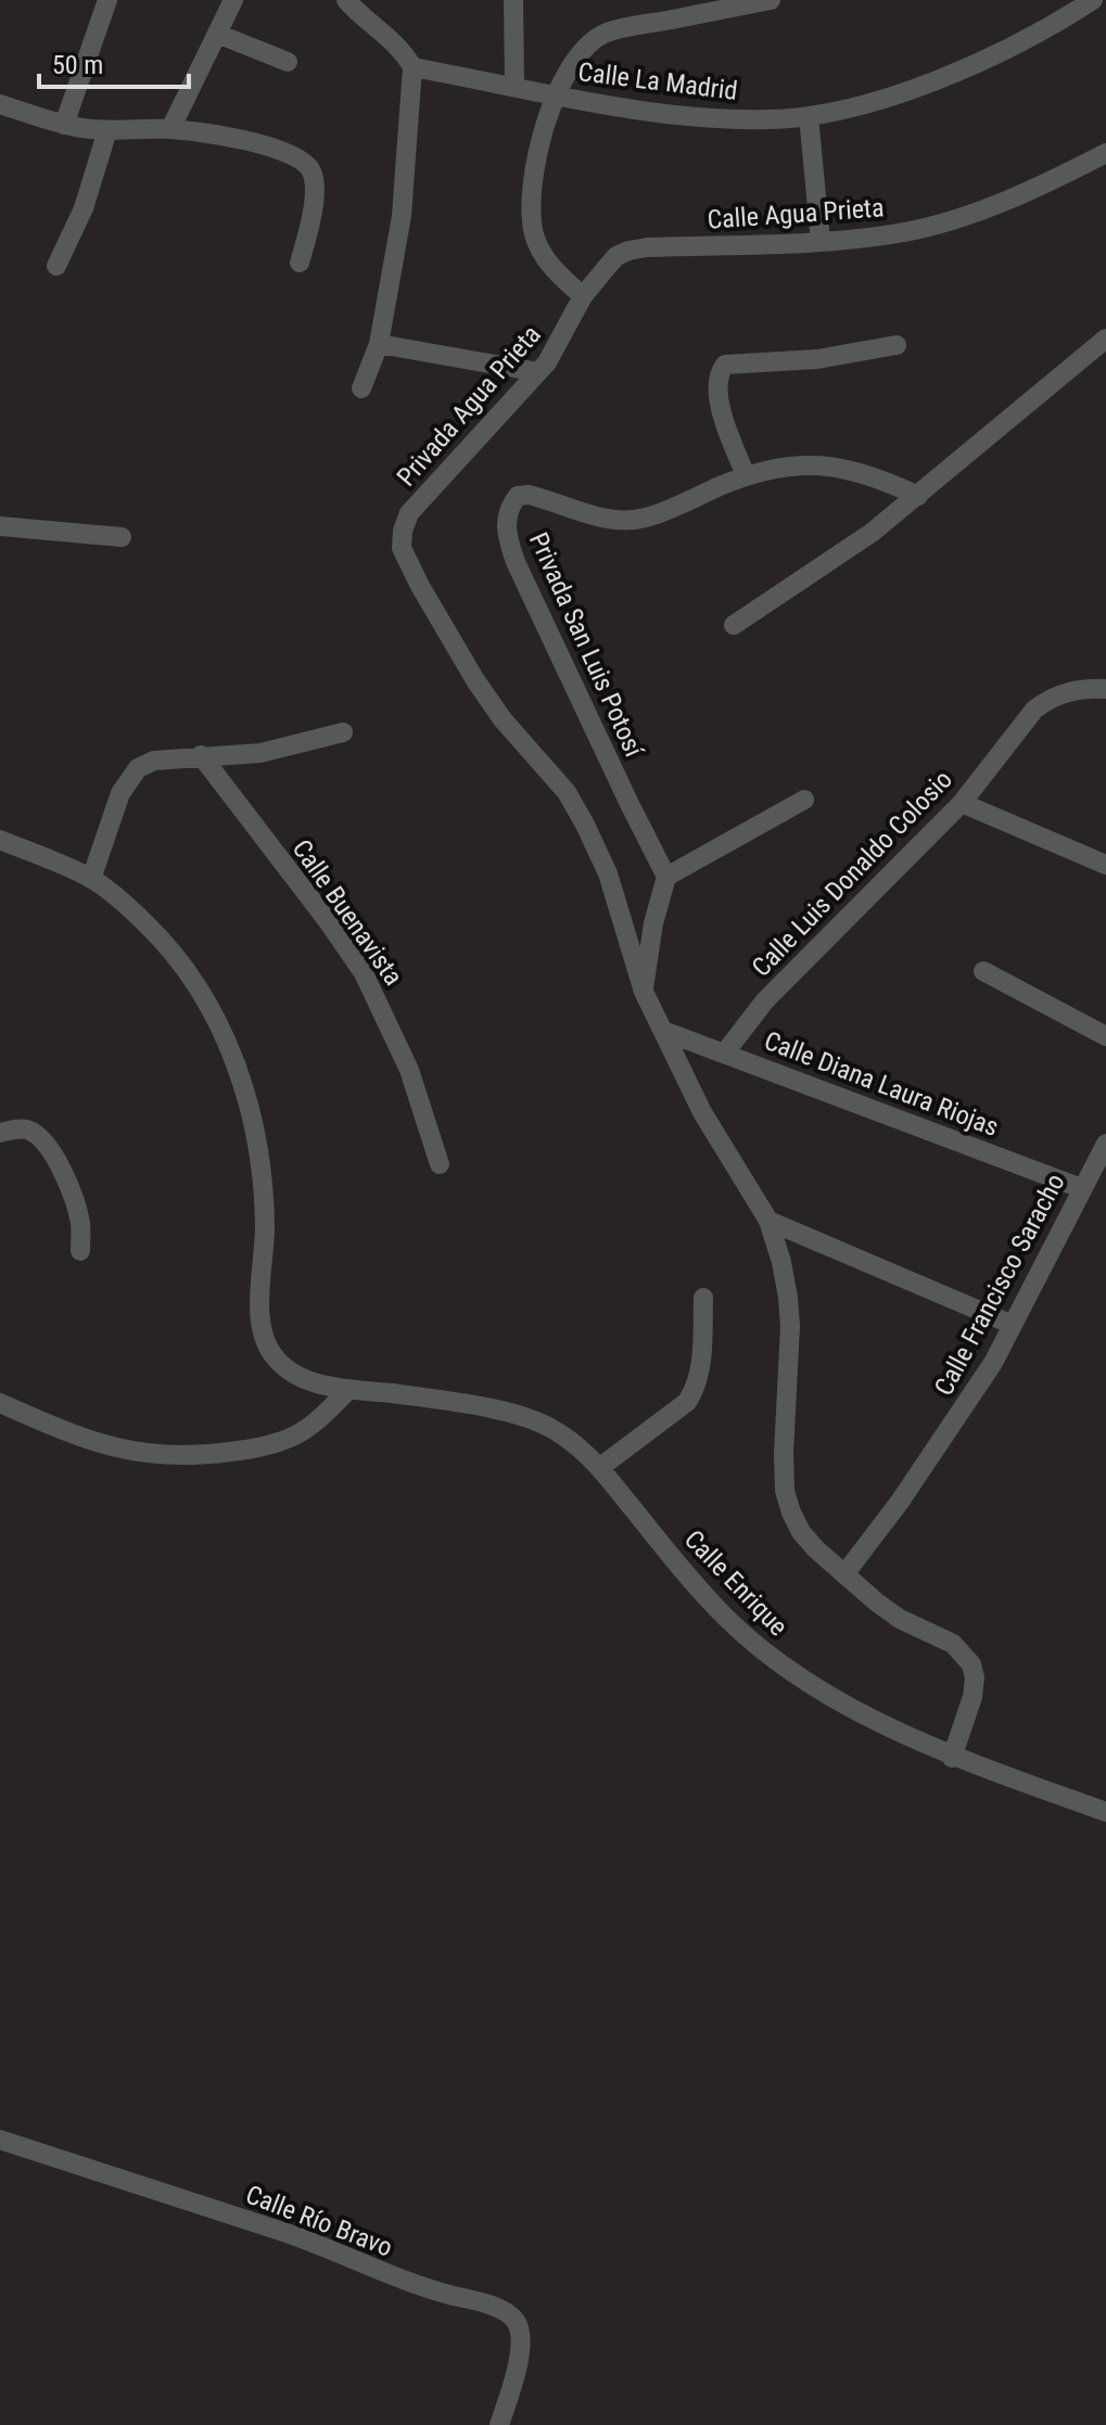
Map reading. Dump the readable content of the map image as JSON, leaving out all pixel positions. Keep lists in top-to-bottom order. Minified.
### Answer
{"streets":{"street":["Calle La Madrid","Calle Agua Prieta","Privada Agua Prieta","Privada San Luis Potosí","Calle Luis Donaldo Colosio","Calle Buenavista","Calle Diana Laura Riojas","Calle Francisco Saracho","Calle Enrique","Calle Río Bravo"]},"crossings":[["Calle Agua Prieta","Privada Agua Prieta"],["Calle Luis Donaldo Colosio","Calle Diana Laura Riojas"],["Calle Diana Laura Riojas","Calle Francisco Saracho"]],"scale_bar":"50 m"}
